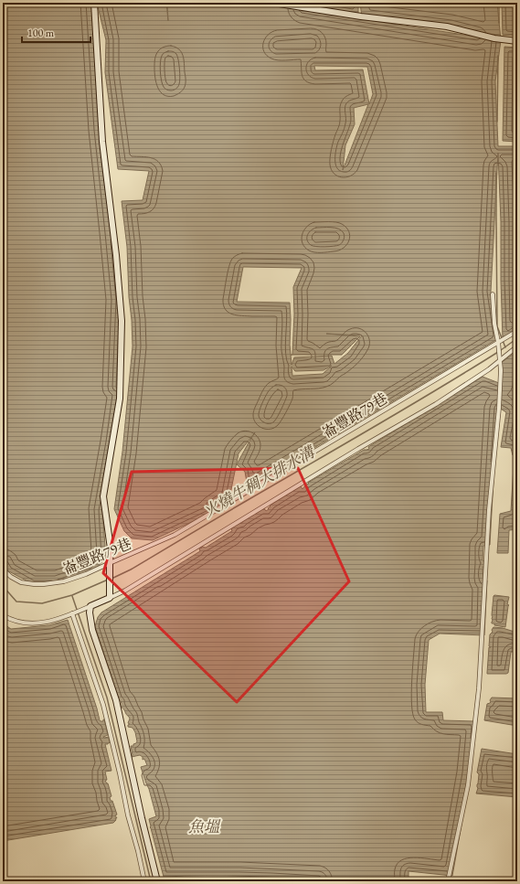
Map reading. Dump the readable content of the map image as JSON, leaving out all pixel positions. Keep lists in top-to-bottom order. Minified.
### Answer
{"streets":{"street":["崙豐路79巷"]},"water":["火燒牛稠大排水溝","魚塭"],"scale_bar":"100 m"}
